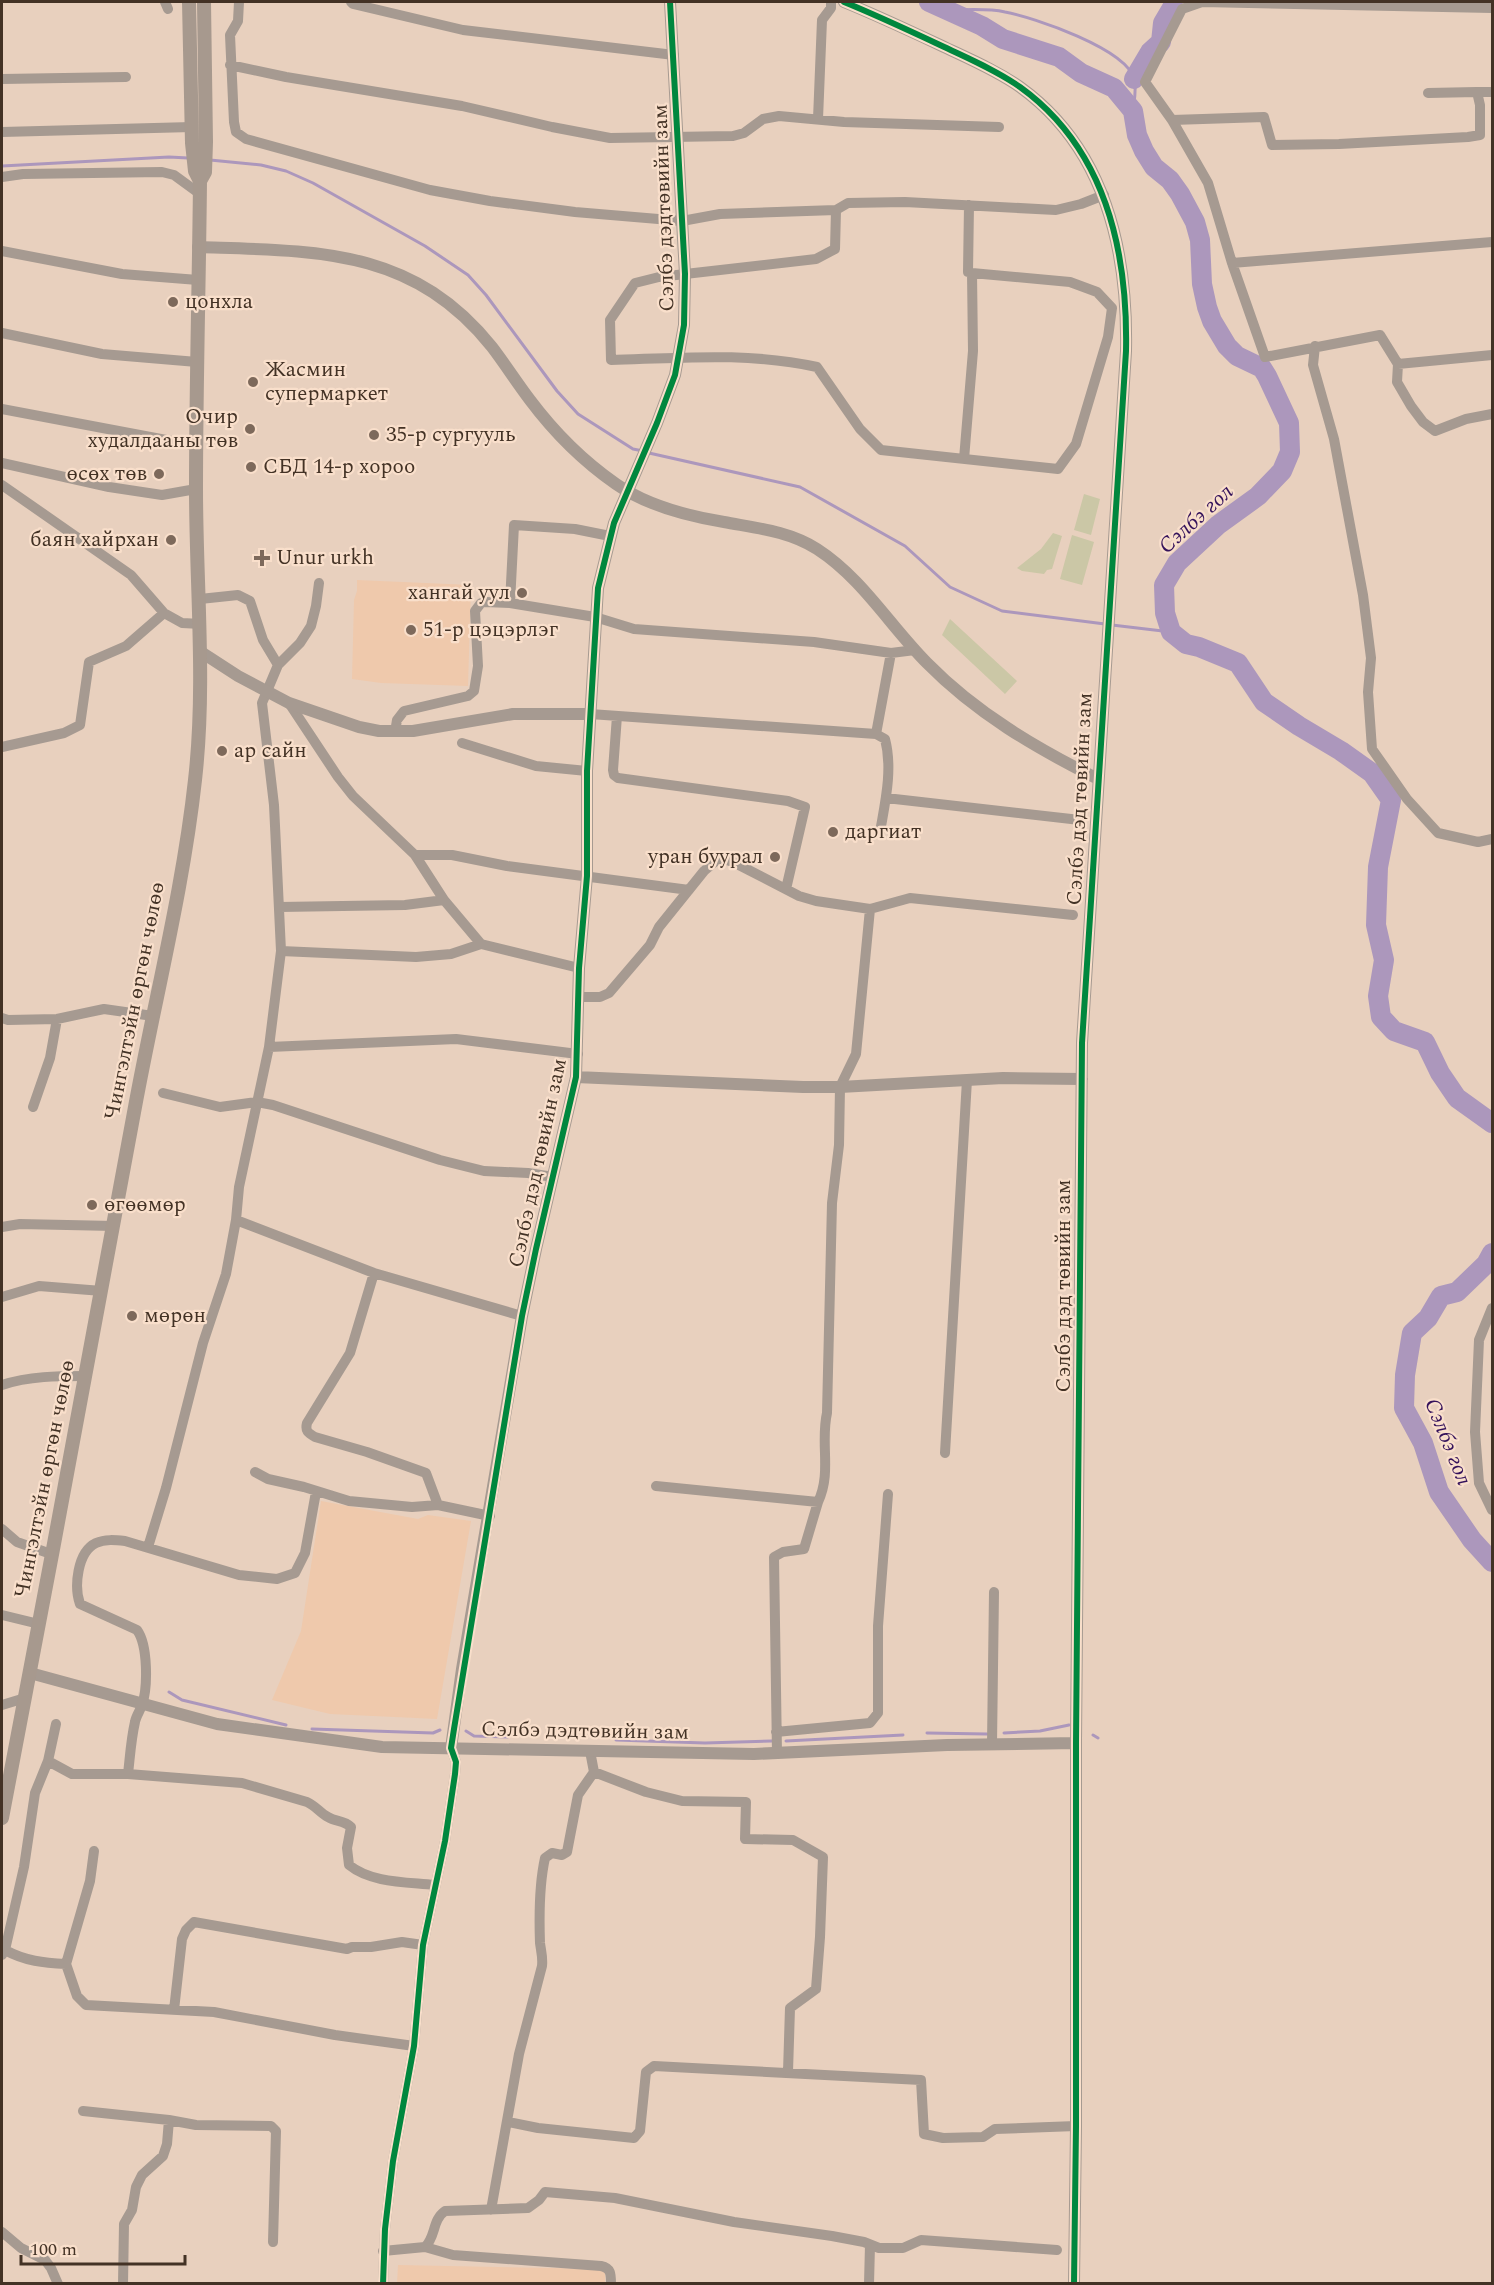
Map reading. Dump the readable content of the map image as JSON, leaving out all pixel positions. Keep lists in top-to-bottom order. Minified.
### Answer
{"streets":{"main road":["Чингэлтэйн өргөн чөлөө"],"street":["Сэлбэ дэдтөвийн зам","Сэлбэ дэд төвийн зам"]},"crossings":[["Сэлбэ дэдтөвийн зам","Сэлбэ дэд төвийн зам"],["Сэлбэ дэдтөвийн зам","Чингэлтэйн өргөн чөлөө"],["Сэлбэ дэд төвийн зам","Чингэлтэйн өргөн чөлөө"]],"water":["Сэлбэ гол"],"places":{"other":["цонхла","Жасмин супермаркет","Очир худалдааны төв","35-р сургууль","СБД 14-р хороо","өсөх төв","баян хайрхан","хангай уул","51-р цэцэрлэг","ар сайн","даргиат","уран буурал","өгөөмөр","мөрөн"],"health":["Unur urkh"]},"scale_bar":"100 m"}
